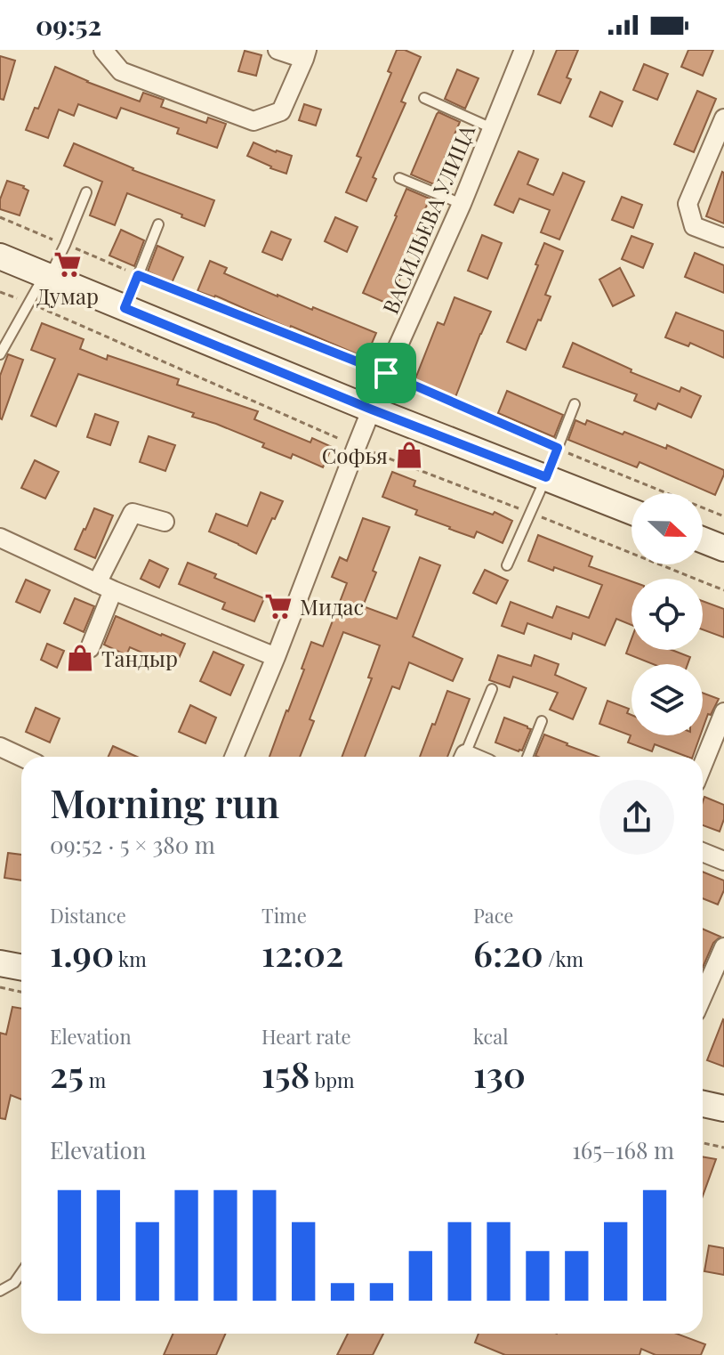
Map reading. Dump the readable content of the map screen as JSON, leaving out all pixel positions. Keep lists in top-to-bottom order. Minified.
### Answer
{"streets":{"street":["ВАСИЛЬЕВА УЛИЦА"]},"places":{"supermarket":["Думар","Мидас"],"shop":["Софья","Тандыр"]},"north":"right","page":{"status":"09:52","heading":["Morning run","09:52 · 5 × 380 m"],"stats":[["Distance","1.90 km"],["Time","12:02"],["Pace","6:20 /km"],["Elevation","25 m"],["Heart rate","158 bpm"],["kcal","130"]],"chart":["Elevation","165–168 m"]}}
